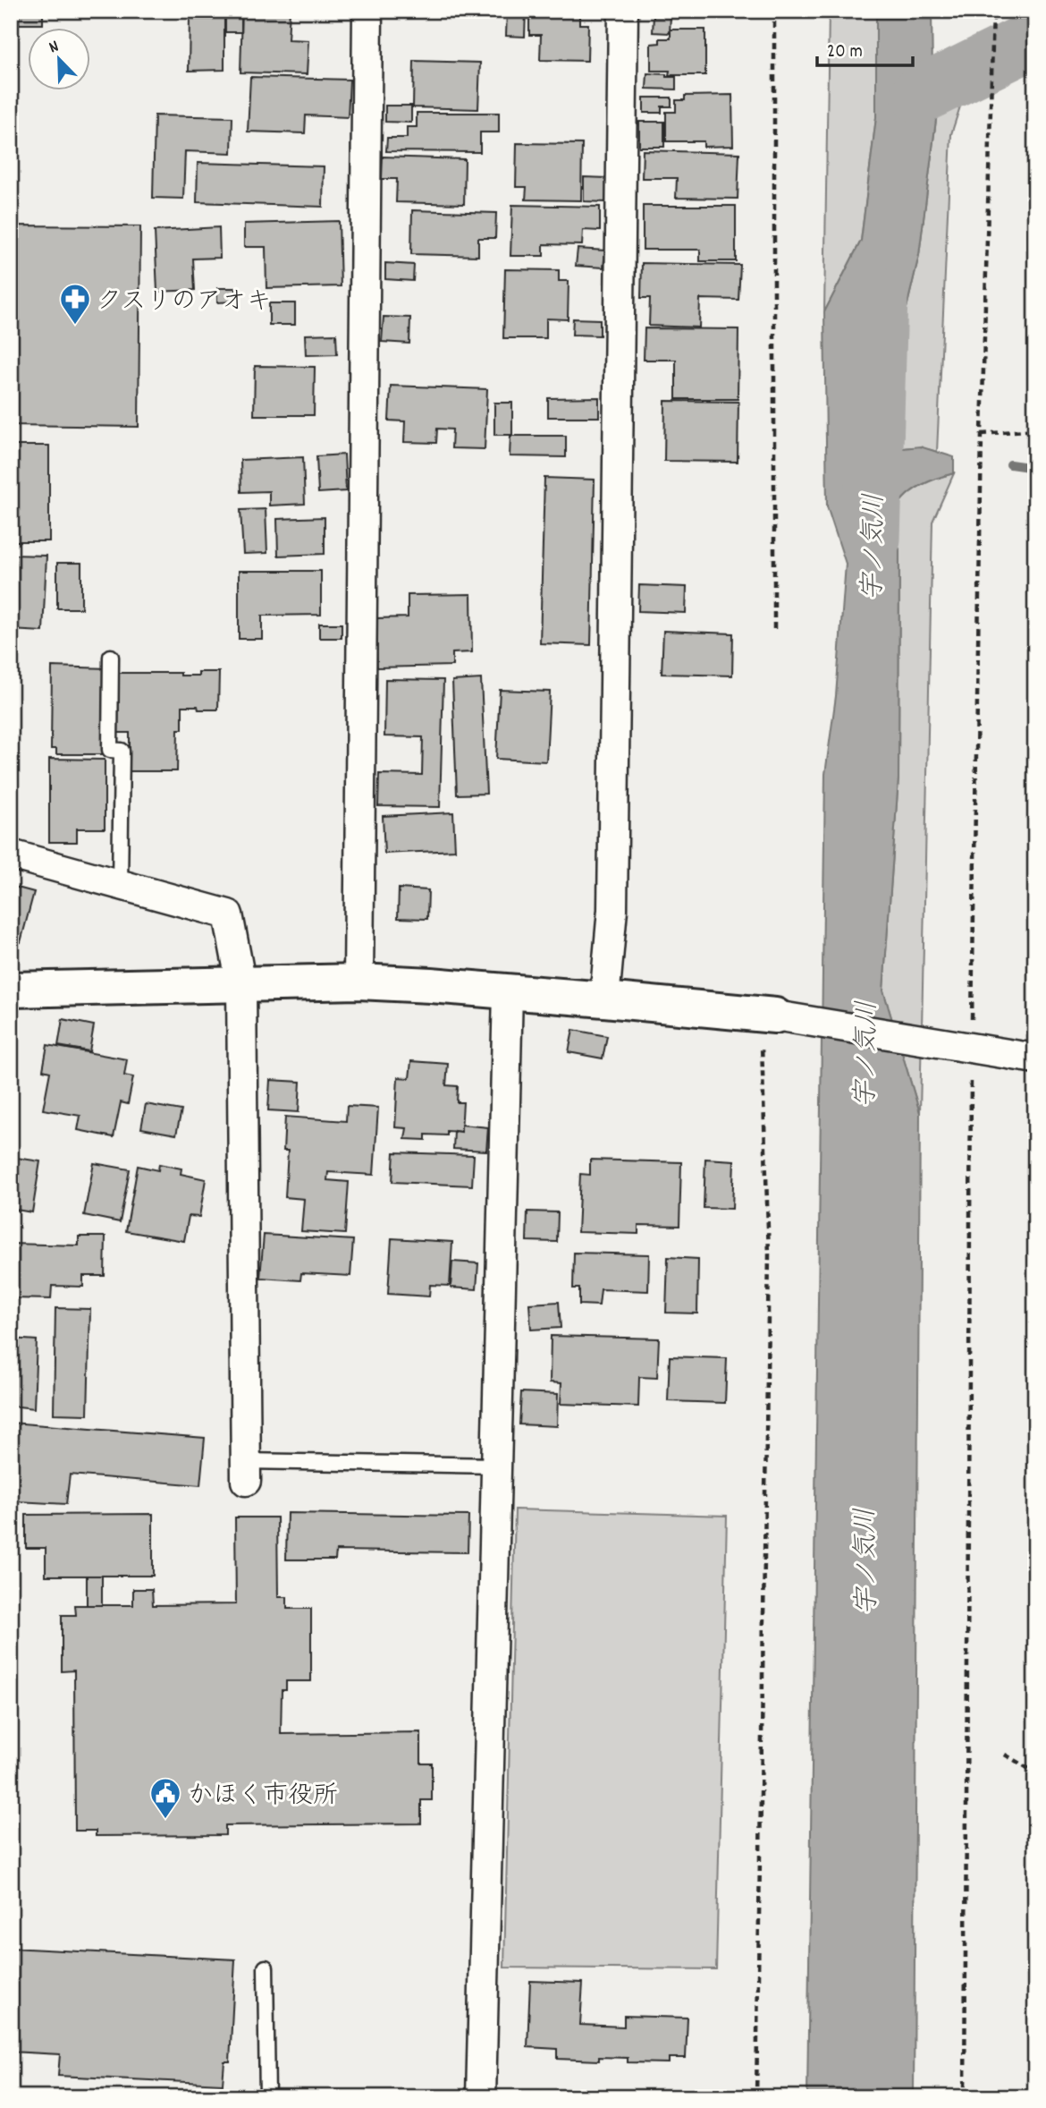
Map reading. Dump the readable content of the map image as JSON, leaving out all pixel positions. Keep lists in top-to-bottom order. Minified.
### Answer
{"water":["宇ノ気川"],"places":{"pharmacy":["クスリのアオキ"],"public building":["かほく市役所"]},"scale_bar":"20 m","north":"top left"}
